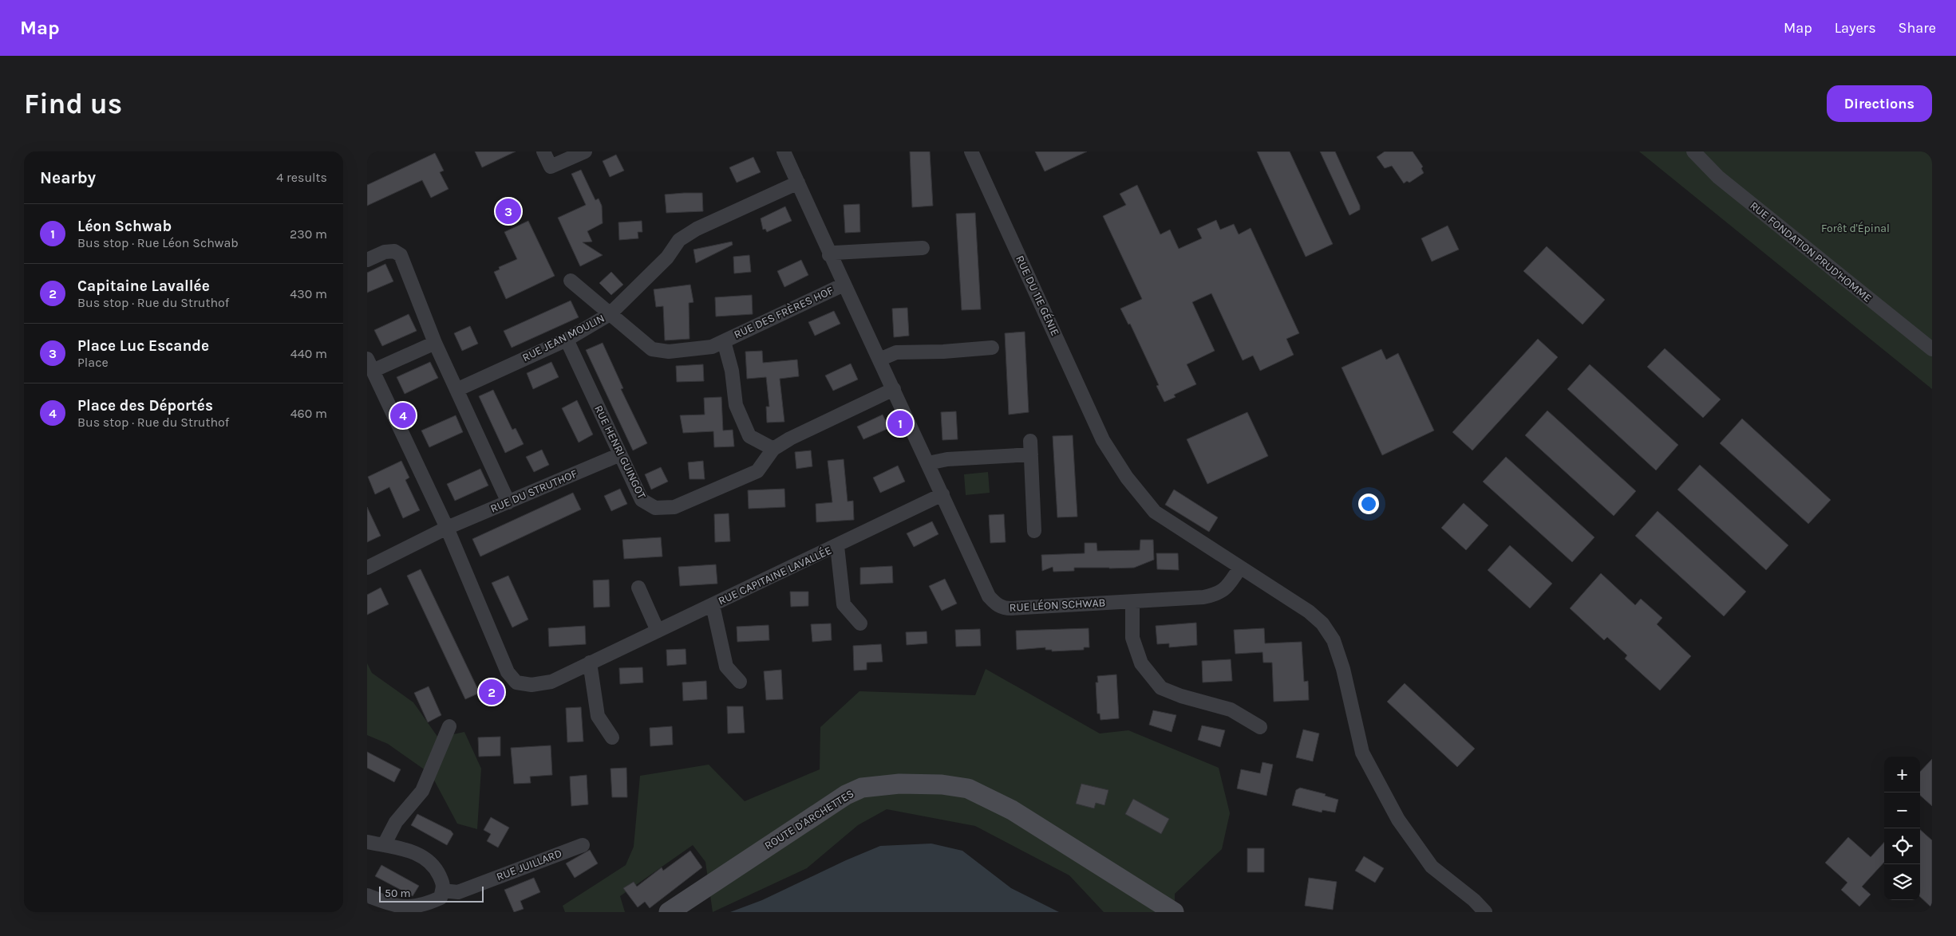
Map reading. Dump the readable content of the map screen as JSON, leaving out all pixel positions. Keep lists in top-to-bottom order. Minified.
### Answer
{"streets":{"street":["RUE FONDATION PRUD'HOMME","RUE DU 11E GÉNIE","RUE DES FRÈRES HOF","RUE JEAN MOULIN","RUE HENRI GUINGOT","RUE DU STRUTHOF","RUE CAPITAINE LAVALLÉE","RUE LÉON SCHWAB","ROUTE D'ARCHETTES","RUE JUILLARD"]},"crossings":[["RUE DU 11E GÉNIE","RUE LÉON SCHWAB"],["RUE DES FRÈRES HOF","RUE JEAN MOULIN"],["RUE DES FRÈRES HOF","RUE HENRI GUINGOT"],["RUE DES FRÈRES HOF","RUE LÉON SCHWAB"],["RUE JEAN MOULIN","RUE HENRI GUINGOT"],["RUE JEAN MOULIN","RUE LÉON SCHWAB"],["RUE HENRI GUINGOT","RUE DU STRUTHOF"],["RUE HENRI GUINGOT","RUE LÉON SCHWAB"],["RUE DU STRUTHOF","RUE CAPITAINE LAVALLÉE"],["RUE CAPITAINE LAVALLÉE","RUE LÉON SCHWAB"]],"parks":["Forêt d'Épinal"],"scale_bar":"50 m","page":{"header":"Map","nav":["Map","Layers","Share"],"buttons":"Directions","title":"Find us","heading":["Nearby","4 results"],"pins":["3","4","1","2"],"list":[{"mark":"1","name":"Léon Schwab","note":"Bus stop · Rue Léon Schwab","value":"230 m"},{"mark":"2","name":"Capitaine Lavallée","note":"Bus stop · Rue du Struthof","value":"430 m"},{"mark":"3","name":"Place Luc Escande","note":"Place","value":"440 m"},{"mark":"4","name":"Place des Déportés","note":"Bus stop · Rue du Struthof","value":"460 m"}],"map_buttons":["+","−"],"scale":"50 m"}}
